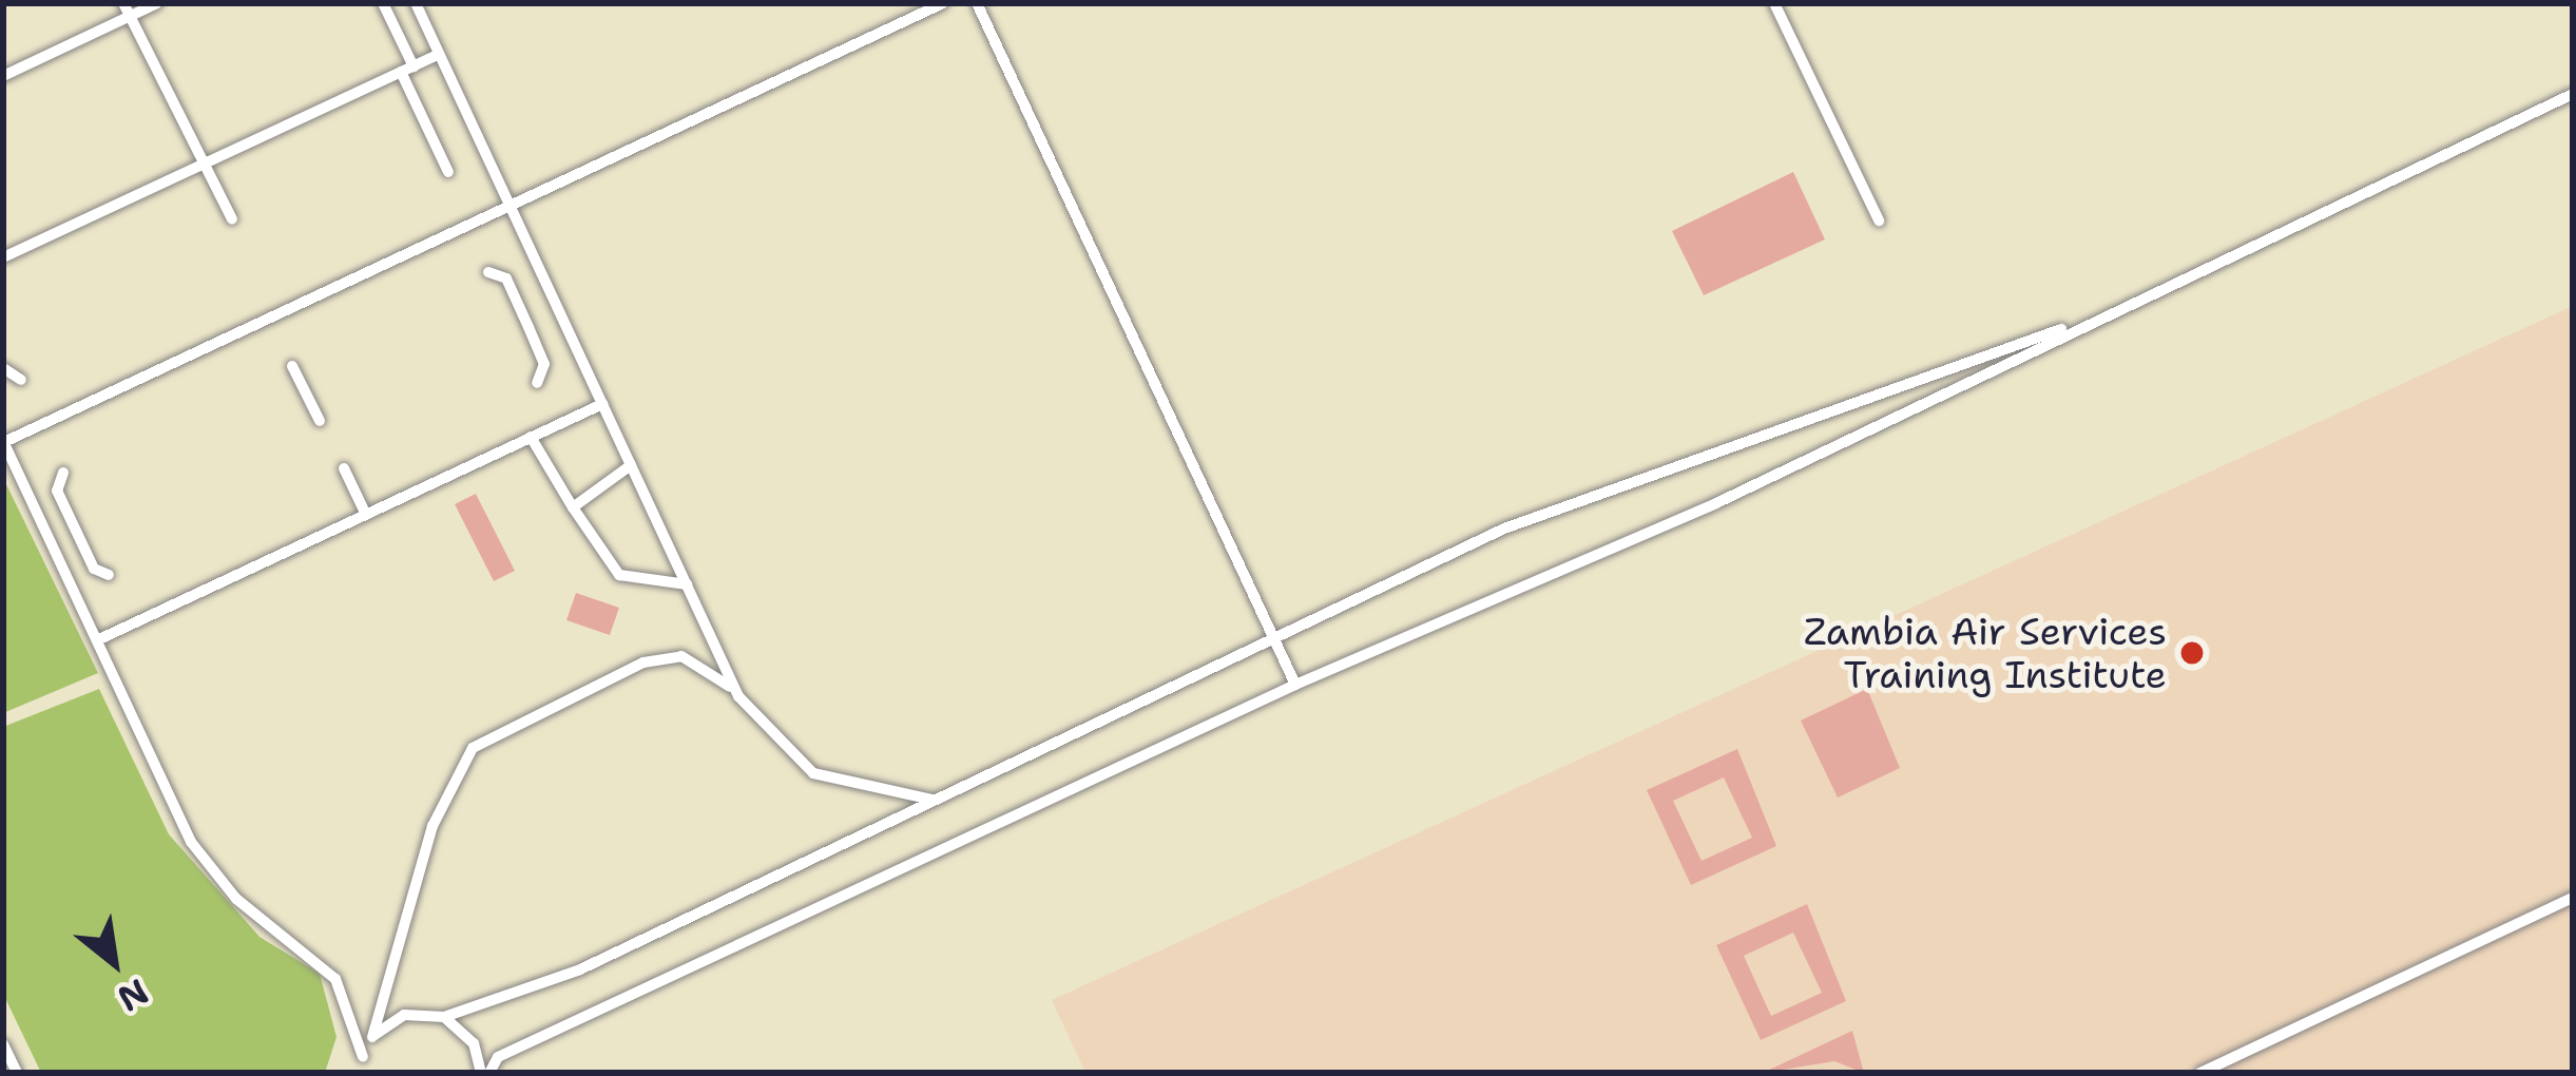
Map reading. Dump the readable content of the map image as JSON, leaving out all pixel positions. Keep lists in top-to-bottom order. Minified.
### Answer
{"places":["Zambia Air Services Training Institute"],"north":"bottom right"}
